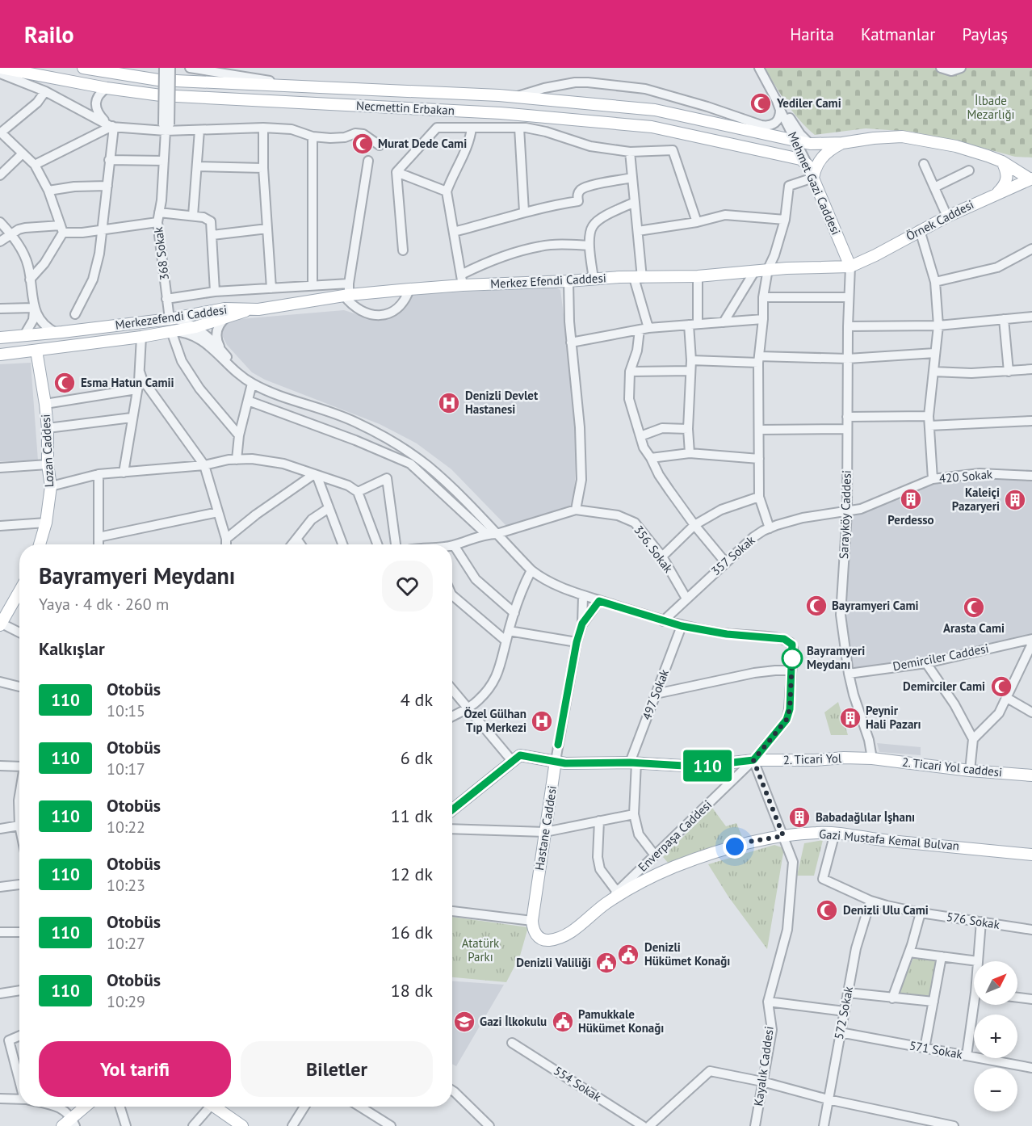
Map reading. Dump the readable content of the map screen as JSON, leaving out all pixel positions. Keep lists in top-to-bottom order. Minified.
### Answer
{"streets":{"main road":["Necmettin Erbakan","Mehmet Gazi Caddesi","Örnek Caddesi","Merkez Efendi Caddesi","Merkezefendi Caddesi","Lozan Caddesi","2. Ticari Yol","2. Ticari Yol caddesi","Hastane Caddesi","Gazi Mustafa Kemal Bulvan"],"street":["368 Sokak","420 Sokak","Sarayköy Caddesi","356. Sokak","357 Sokak","Demirciler Caddesi","497 Sokak","Enverpaşa Caddesi","576 Sokak","572 Sokak","571 Sokak","Kayalık Caddesi","554 Sokak"]},"crossings":[["Necmettin Erbakan","Mehmet Gazi Caddesi"],["Necmettin Erbakan","Örnek Caddesi"],["Mehmet Gazi Caddesi","Örnek Caddesi"],["Mehmet Gazi Caddesi","Merkez Efendi Caddesi"],["Mehmet Gazi Caddesi","Sarayköy Caddesi"],["Örnek Caddesi","Merkez Efendi Caddesi"],["Örnek Caddesi","Sarayköy Caddesi"],["368 Sokak","Merkezefendi Caddesi"],["Merkez Efendi Caddesi","Merkezefendi Caddesi"],["Merkez Efendi Caddesi","Sarayköy Caddesi"],["Merkezefendi Caddesi","Lozan Caddesi"],["420 Sokak","Sarayköy Caddesi"],["420 Sokak","357 Sokak"],["Sarayköy Caddesi","357 Sokak"],["Sarayköy Caddesi","Demirciler Caddesi"],["Sarayköy Caddesi","2. Ticari Yol"],["Sarayköy Caddesi","2. Ticari Yol caddesi"],["356. Sokak","357 Sokak"],["497 Sokak","2. Ticari Yol"],["497 Sokak","Enverpaşa Caddesi"],["2. Ticari Yol","2. Ticari Yol caddesi"],["2. Ticari Yol","Hastane Caddesi"],["2. Ticari Yol","Enverpaşa Caddesi"],["2. Ticari Yol","Kayalık Caddesi"],["Hastane Caddesi","Gazi Mustafa Kemal Bulvan"],["Enverpaşa Caddesi","Gazi Mustafa Kemal Bulvan"],["Enverpaşa Caddesi","Kayalık Caddesi"],["Gazi Mustafa Kemal Bulvan","576 Sokak"],["Gazi Mustafa Kemal Bulvan","Kayalık Caddesi"],["576 Sokak","572 Sokak"],["572 Sokak","571 Sokak"]],"parks":["İlbade Mezarlığı","Atatürk Parkı"],"places":{"mosque":["Yediler Cami","Murat Dede Cami","Esma Hatun Camii","Bayramyeri Cami","Arasta Cami","Demirciler Cami","Denizli Ulu Cami"],"hospital":["Denizli Devlet Hastanesi","Özel Gülhan Tıp Merkezi"],"building":["Perdesso","Kaleiçi Pazaryeri","Peynir Hali Pazarı","Babadağlılar İşhanı"],"other":["Bayramyeri Meydanı"],"public building":["Denizli Hükümet Konağı","Denizli Valiliği","Pamukkale Hükümet Konağı"],"school or university":["Gazi İlkokulu"]},"lines":["bus line 110"],"north":"top right","page":{"header":"Railo","nav":["Harita","Katmanlar","Paylaş"],"on_map":"110","heading":[["Bayramyeri Meydanı","Yaya · 4 dk · 260 m"],"Kalkışlar"],"list":[{"mark":"110","name":"Otobüs","note":"10:15","value":"4 dk"},{"mark":"110","name":"Otobüs","note":"10:17","value":"6 dk"},{"mark":"110","name":"Otobüs","note":"10:22","value":"11 dk"},{"mark":"110","name":"Otobüs","note":"10:23","value":"12 dk"},{"mark":"110","name":"Otobüs","note":"10:27","value":"16 dk"},{"mark":"110","name":"Otobüs","note":"10:29","value":"18 dk"}],"map_buttons":["+","−"],"buttons":["Yol tarifi","Biletler"]}}
